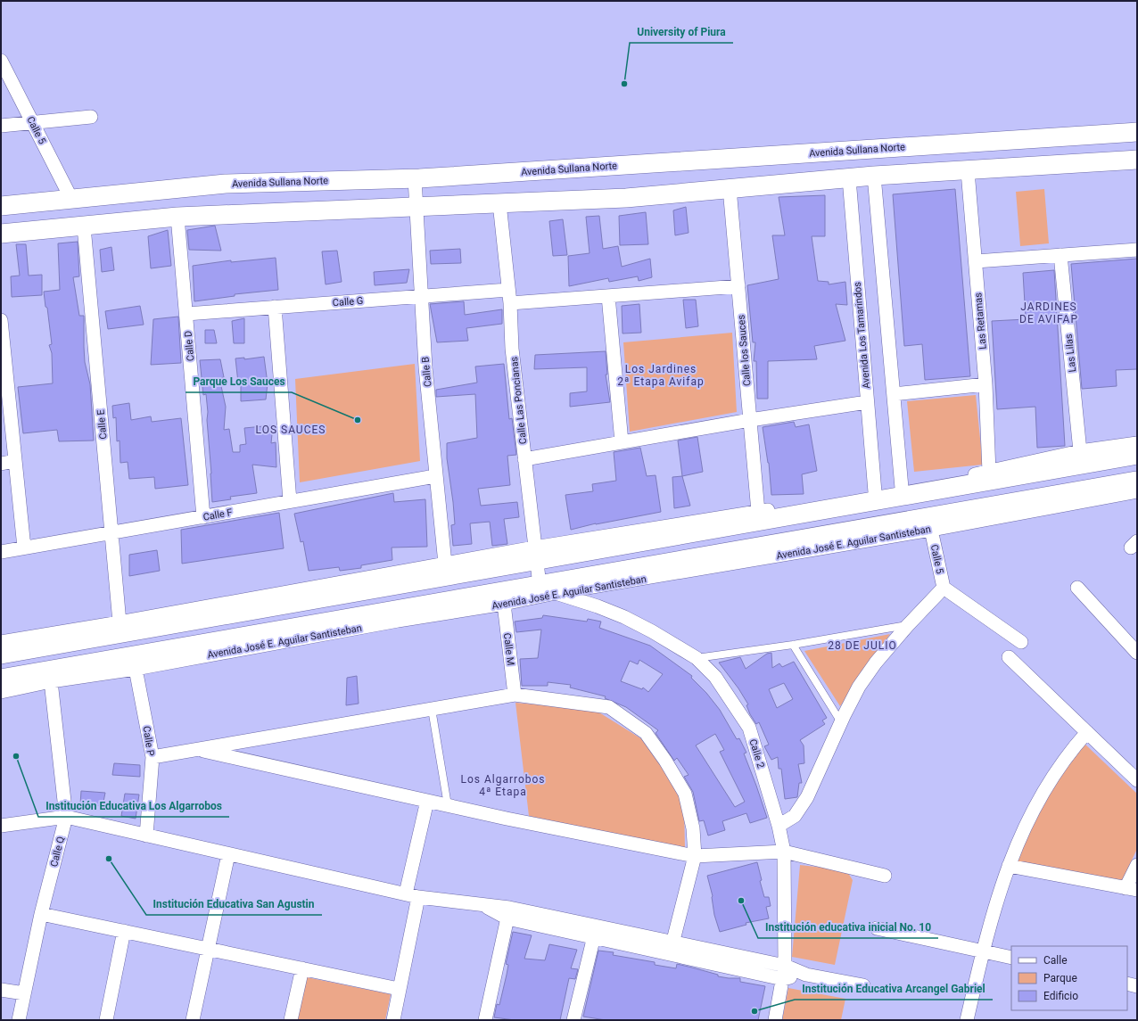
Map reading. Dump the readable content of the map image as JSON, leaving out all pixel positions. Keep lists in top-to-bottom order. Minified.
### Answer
{"streets":{"main road":["Avenida Sullana Norte","Avenida José E. Aguilar Santisteban"],"street":["Calle 5","Calle G","Las Retamas","Avenida Los Tamarindos","Calle D","Calle los Sauces","Las Lilas","Calle B","Calle Las Poncianas","Calle E","Calle F","Calle M","Calle P","Calle 2","Calle Q"]},"crossings":[["Calle 5","Avenida Sullana Norte"],["Calle 5","Avenida José E. Aguilar Santisteban"],["Avenida Sullana Norte","Calle B"],["Calle G","Calle D"],["Calle G","Calle los Sauces"],["Calle G","Calle B"],["Calle G","Calle Las Poncianas"],["Calle D","Calle F"],["Calle B","Calle F"],["Calle Las Poncianas","Avenida José E. Aguilar Santisteban"],["Calle Las Poncianas","Calle 2"],["Calle E","Calle F"],["Avenida José E. Aguilar Santisteban","Calle M"],["Avenida José E. Aguilar Santisteban","Calle P"],["Avenida José E. Aguilar Santisteban","Calle 2"],["Avenida José E. Aguilar Santisteban","Calle Q"]],"districts":["JARDINES DE AVIFAP","Los Jardines 2ª Etapa Avifap","LOS SAUCES","28 DE JULIO","Los Algarrobos 4ª Etapa"],"places":["University of Piura","Parque Los Sauces","Institución Educativa Los Algarrobos","Institución Educativa San Agustin","Institución educativa inicial No. 10","Institución Educativa Arcangel Gabriel"],"legend":["Calle","Parque","Edificio"]}
